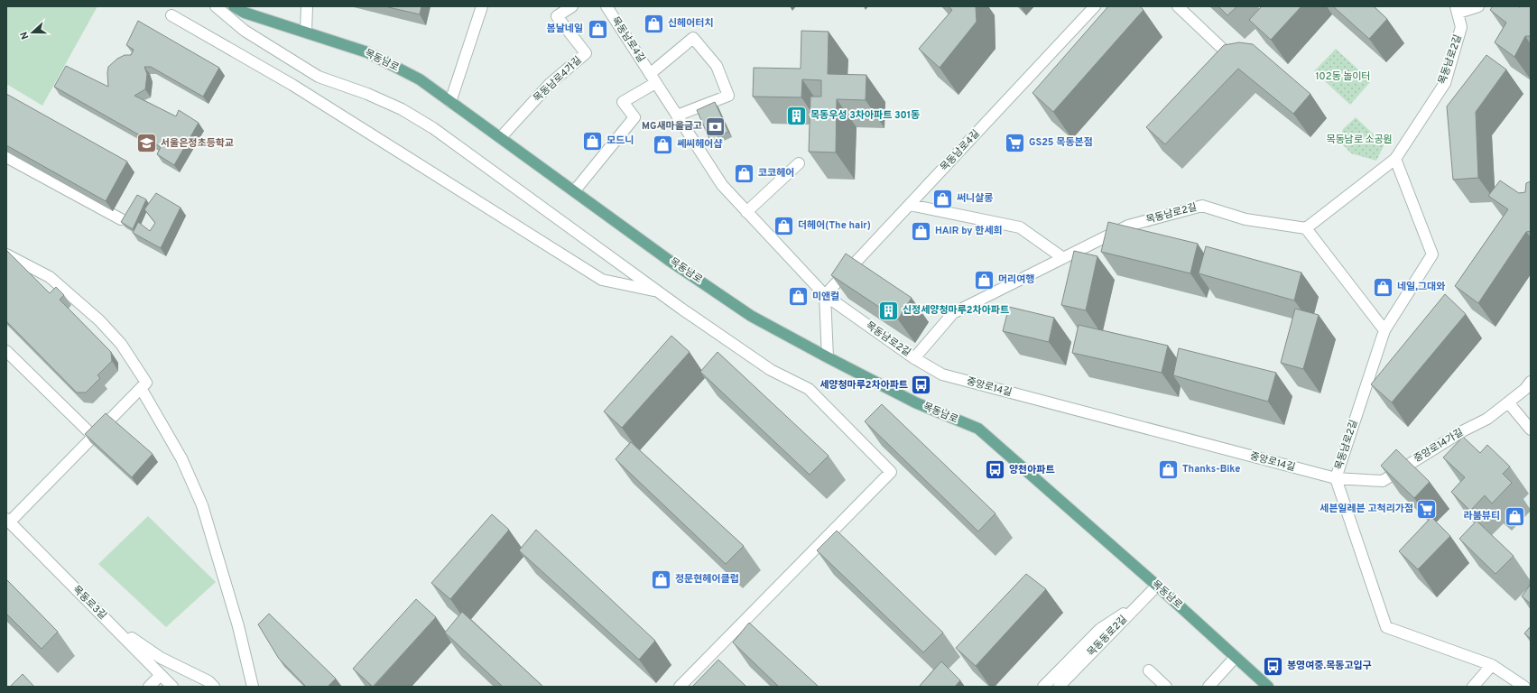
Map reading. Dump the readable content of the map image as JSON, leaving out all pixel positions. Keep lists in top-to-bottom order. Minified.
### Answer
{"streets":{"main road":["목동남로"],"street":["목동남로4길","목동남로2길","목동남로4가길","중앙로14길","중앙로14가길","목동로3길","목동동로2길"]},"crossings":[["목동남로4길","목동남로2길"],["목동남로2길","중앙로14길"],["목동남로2길","중앙로14가길"],["목동남로","목동남로4가길"],["목동남로","목동동로2길"],["중앙로14길","중앙로14가길"]],"parks":["102동 놀이터","목동남로 소공원"],"places":{"shop":["신헤어터치","봄날네일","모드니","쎄씨헤어샵","코코헤어","써니살롱","더헤어(The hair)","HAIR by 한세희","머리여행","네일,그대와","미앤컬","Thanks-Bike","라붐뷰티","정문현헤어클럽"],"building":["목동우성 3차아파트 301동","신정세양청마루2차아파트"],"bank":["MG새마을금고"],"supermarket":["GS25 목동본점","세븐일레븐 고척리가점"],"school or university":["서울은정초등학교"],"bus stop":["세양청마루2차아파트","양천아파트","봉영여중.목동고입구"]},"north":"left"}
